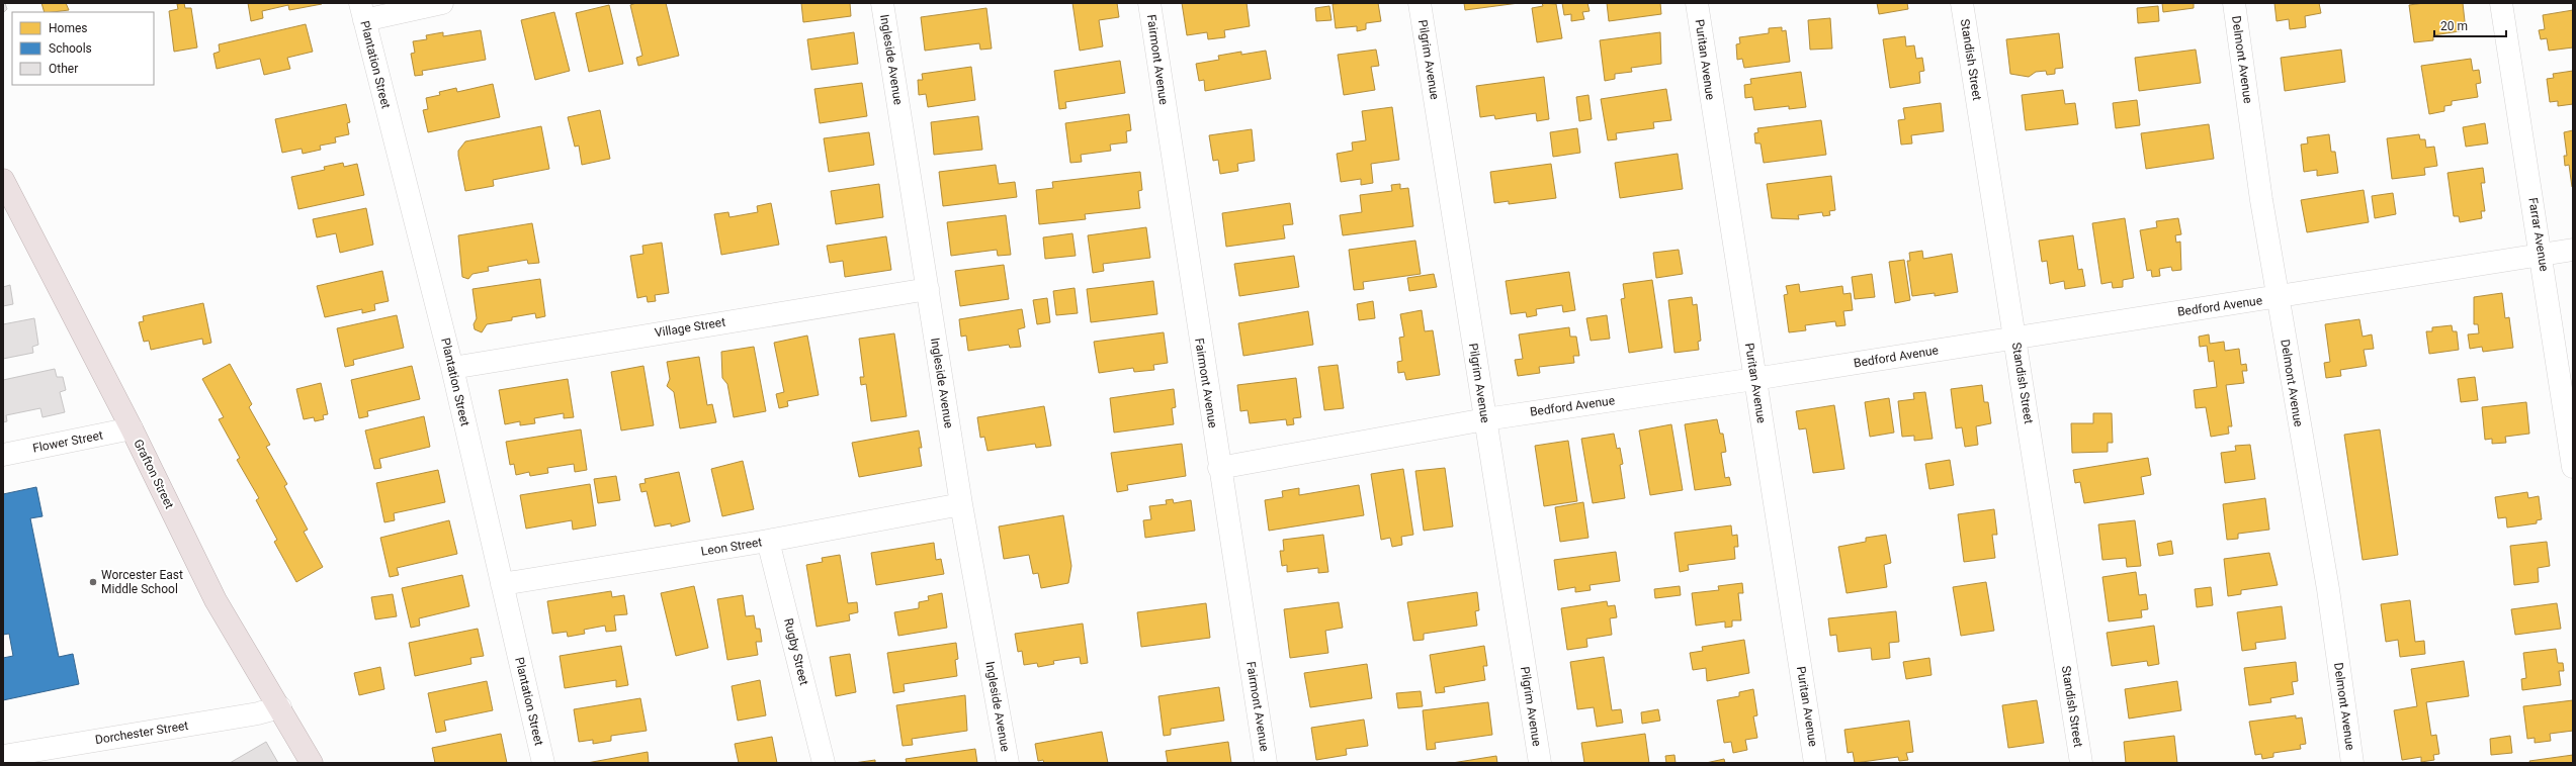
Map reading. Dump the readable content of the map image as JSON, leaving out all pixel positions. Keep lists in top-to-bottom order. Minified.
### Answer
{"streets":{"highway":["Grafton Street"],"street":["Ingleside Avenue","Fairmont Avenue","Pilgrim Avenue","Puritan Avenue","Standish Street","Delmont Avenue","Plantation Street","Farrar Avenue","Bedford Avenue","Village Street","Flower Street","Leon Street","Rugby Street","Dorchester Street"]},"crossings":[["Ingleside Avenue","Village Street"],["Ingleside Avenue","Leon Street"],["Fairmont Avenue","Bedford Avenue"],["Pilgrim Avenue","Bedford Avenue"],["Puritan Avenue","Bedford Avenue"],["Standish Street","Bedford Avenue"],["Delmont Avenue","Bedford Avenue"],["Plantation Street","Village Street"],["Plantation Street","Leon Street"],["Farrar Avenue","Bedford Avenue"],["Flower Street","Grafton Street"],["Grafton Street","Dorchester Street"],["Leon Street","Rugby Street"]],"places":["Worcester East Middle School"],"legend":["Homes","Schools","Other"],"scale_bar":"20 m"}
